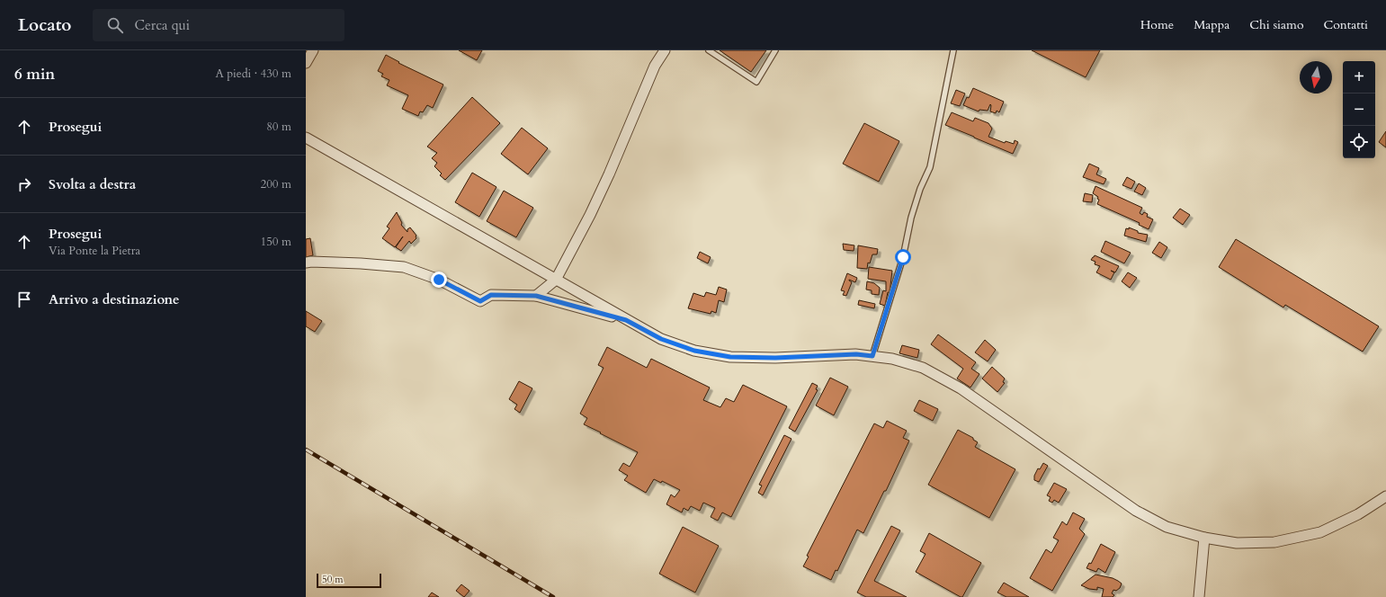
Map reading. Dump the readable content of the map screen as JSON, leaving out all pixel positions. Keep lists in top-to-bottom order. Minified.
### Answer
{"scale_bar":"50 m","north":"bottom","page":{"header":"Locato","search":"Cerca qui","nav":["Home","Mappa","Chi siamo","Contatti"],"heading":["6 min","A piedi · 430 m"],"map_buttons":["+","−"],"list":[["Prosegui","80 m"],["Svolta a destra","200 m"],["Prosegui","Via Ponte la Pietra","150 m"],"Arrivo a destinazione"],"scale":"50 m"}}
